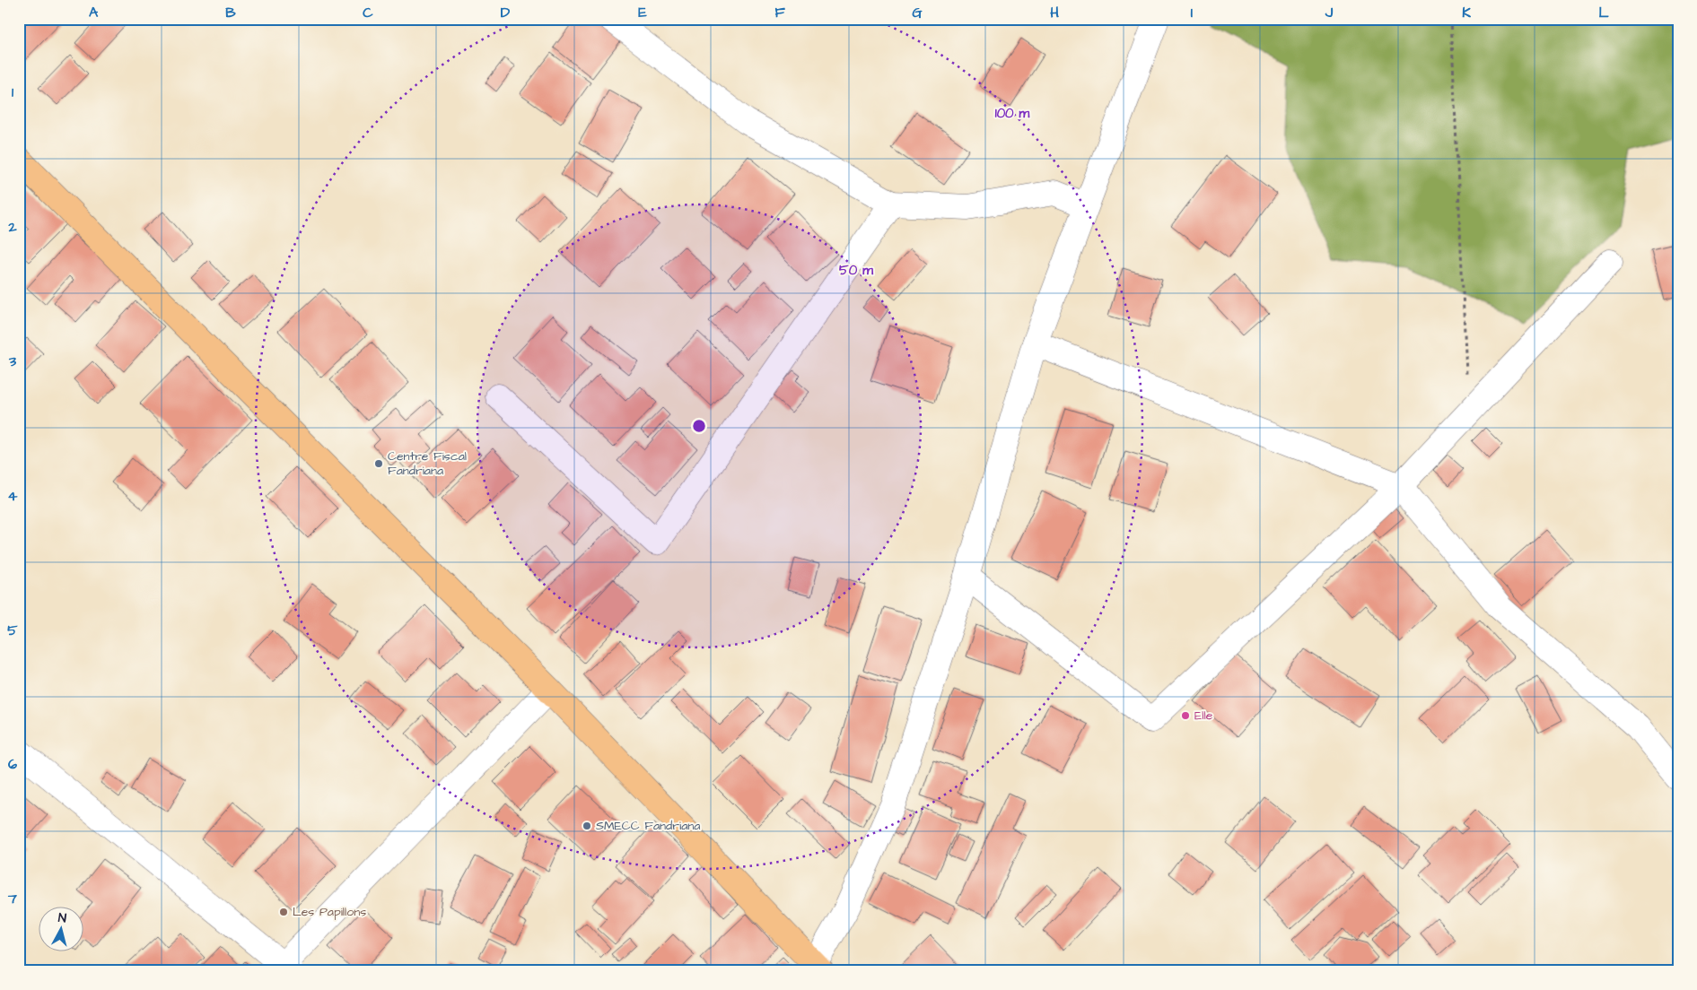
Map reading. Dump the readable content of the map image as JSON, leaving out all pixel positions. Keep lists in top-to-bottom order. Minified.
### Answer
{"places":["Centre Fiscal Fandriana","Elle","SMECC Fandriana","Les Papillons"],"north":"top","grid":{"columns":["A","B","C","D","E","F","G","H","I","J","K","L"],"rows":["1","2","3","4","5","6","7"]},"rings":["100 m","50 m"]}
